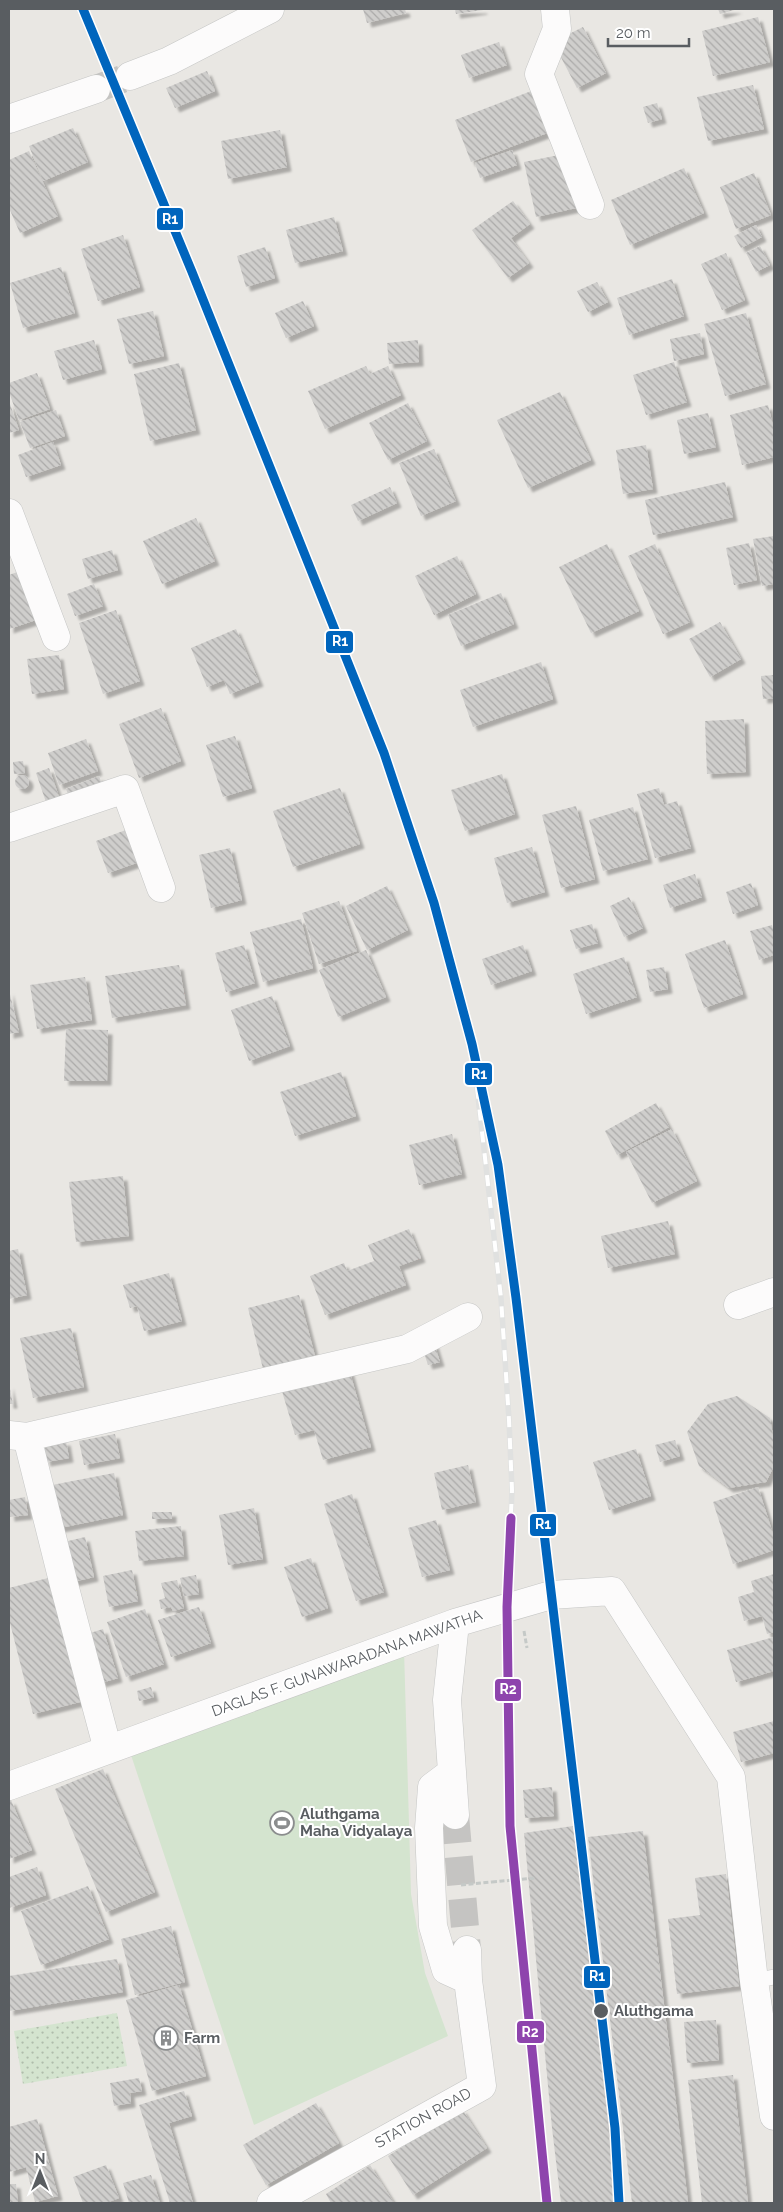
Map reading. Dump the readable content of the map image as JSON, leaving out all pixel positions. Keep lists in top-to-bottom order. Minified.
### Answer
{"streets":{"street":["DAGLAS F. GUNAWARADANA MAWATHA","STATION ROAD"]},"places":{"sports":["Aluthgama Maha Vidyalaya"],"other":["Aluthgama"],"building":["Farm"]},"lines":["transit line R1","transit line R2"],"scale_bar":"20 m","north":"top"}
